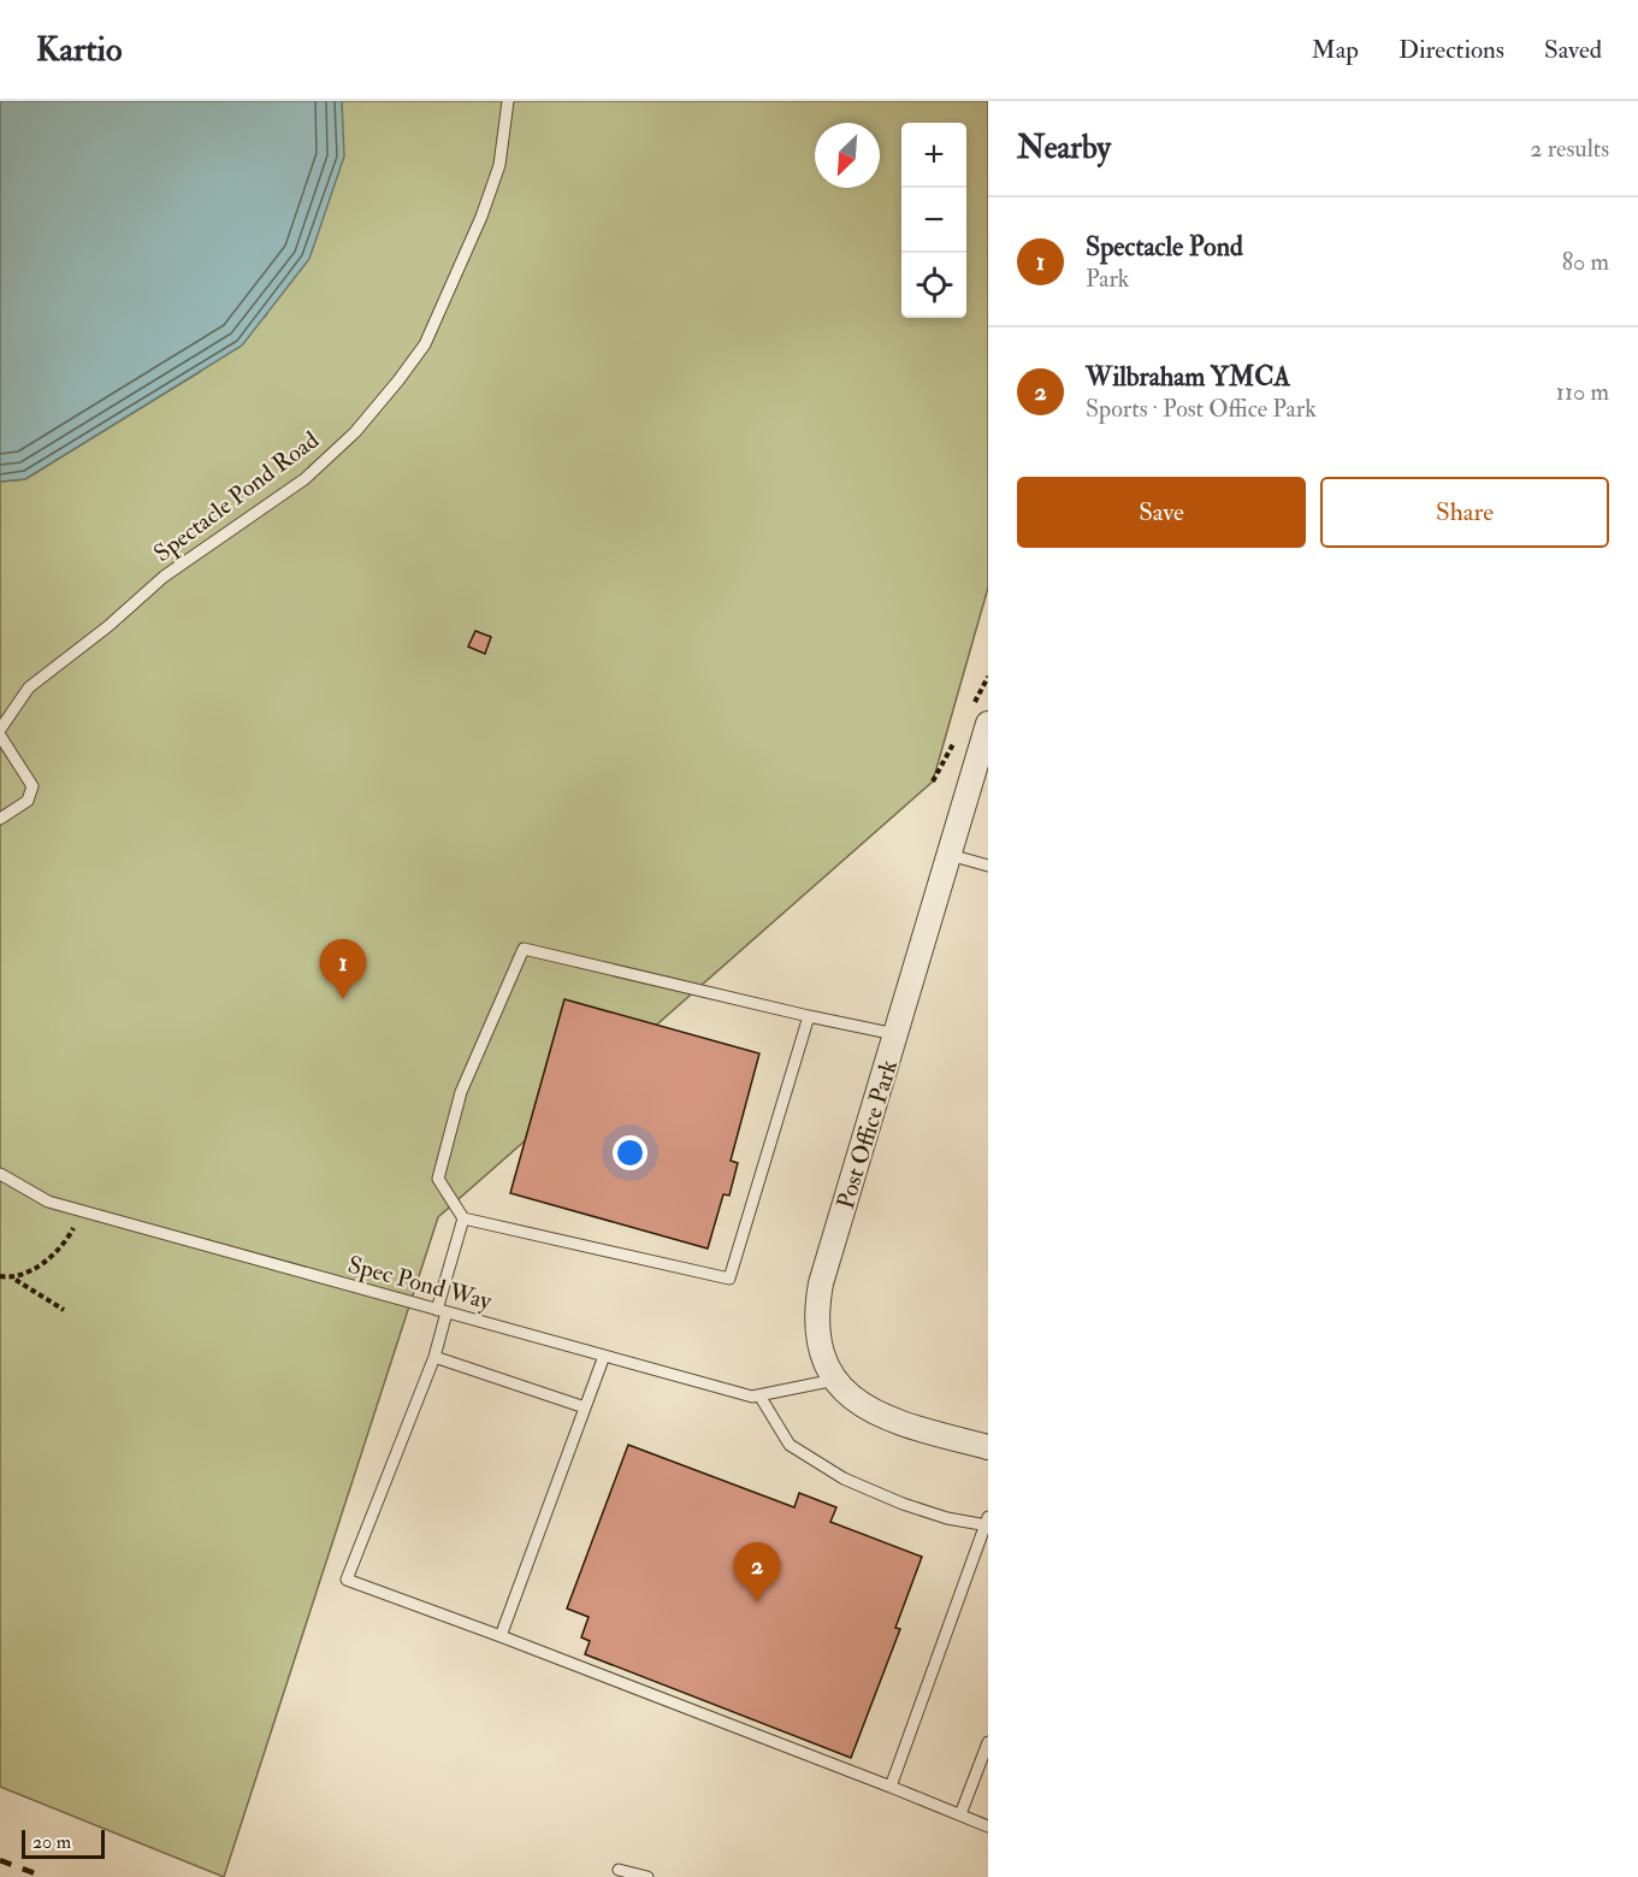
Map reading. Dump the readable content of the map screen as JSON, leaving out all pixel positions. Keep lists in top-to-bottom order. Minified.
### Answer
{"streets":{"street":["Post Office Park"],"lane":["Spectacle Pond Road","Spec Pond Way"]},"crossings":[["Post Office Park","Spec Pond Way"]],"scale_bar":"20 m","north":"bottom left","page":{"header":"Kartio","nav":["Map","Directions","Saved"],"heading":["Nearby","2 results"],"map_buttons":["+","−"],"list":[{"mark":"1","name":"Spectacle Pond","note":"Park","value":"80 m"},{"mark":"2","name":"Wilbraham YMCA","note":"Sports · Post Office Park","value":"110 m"}],"buttons":["Save","Share"],"pins":["1","2"],"scale":"20 m"}}
